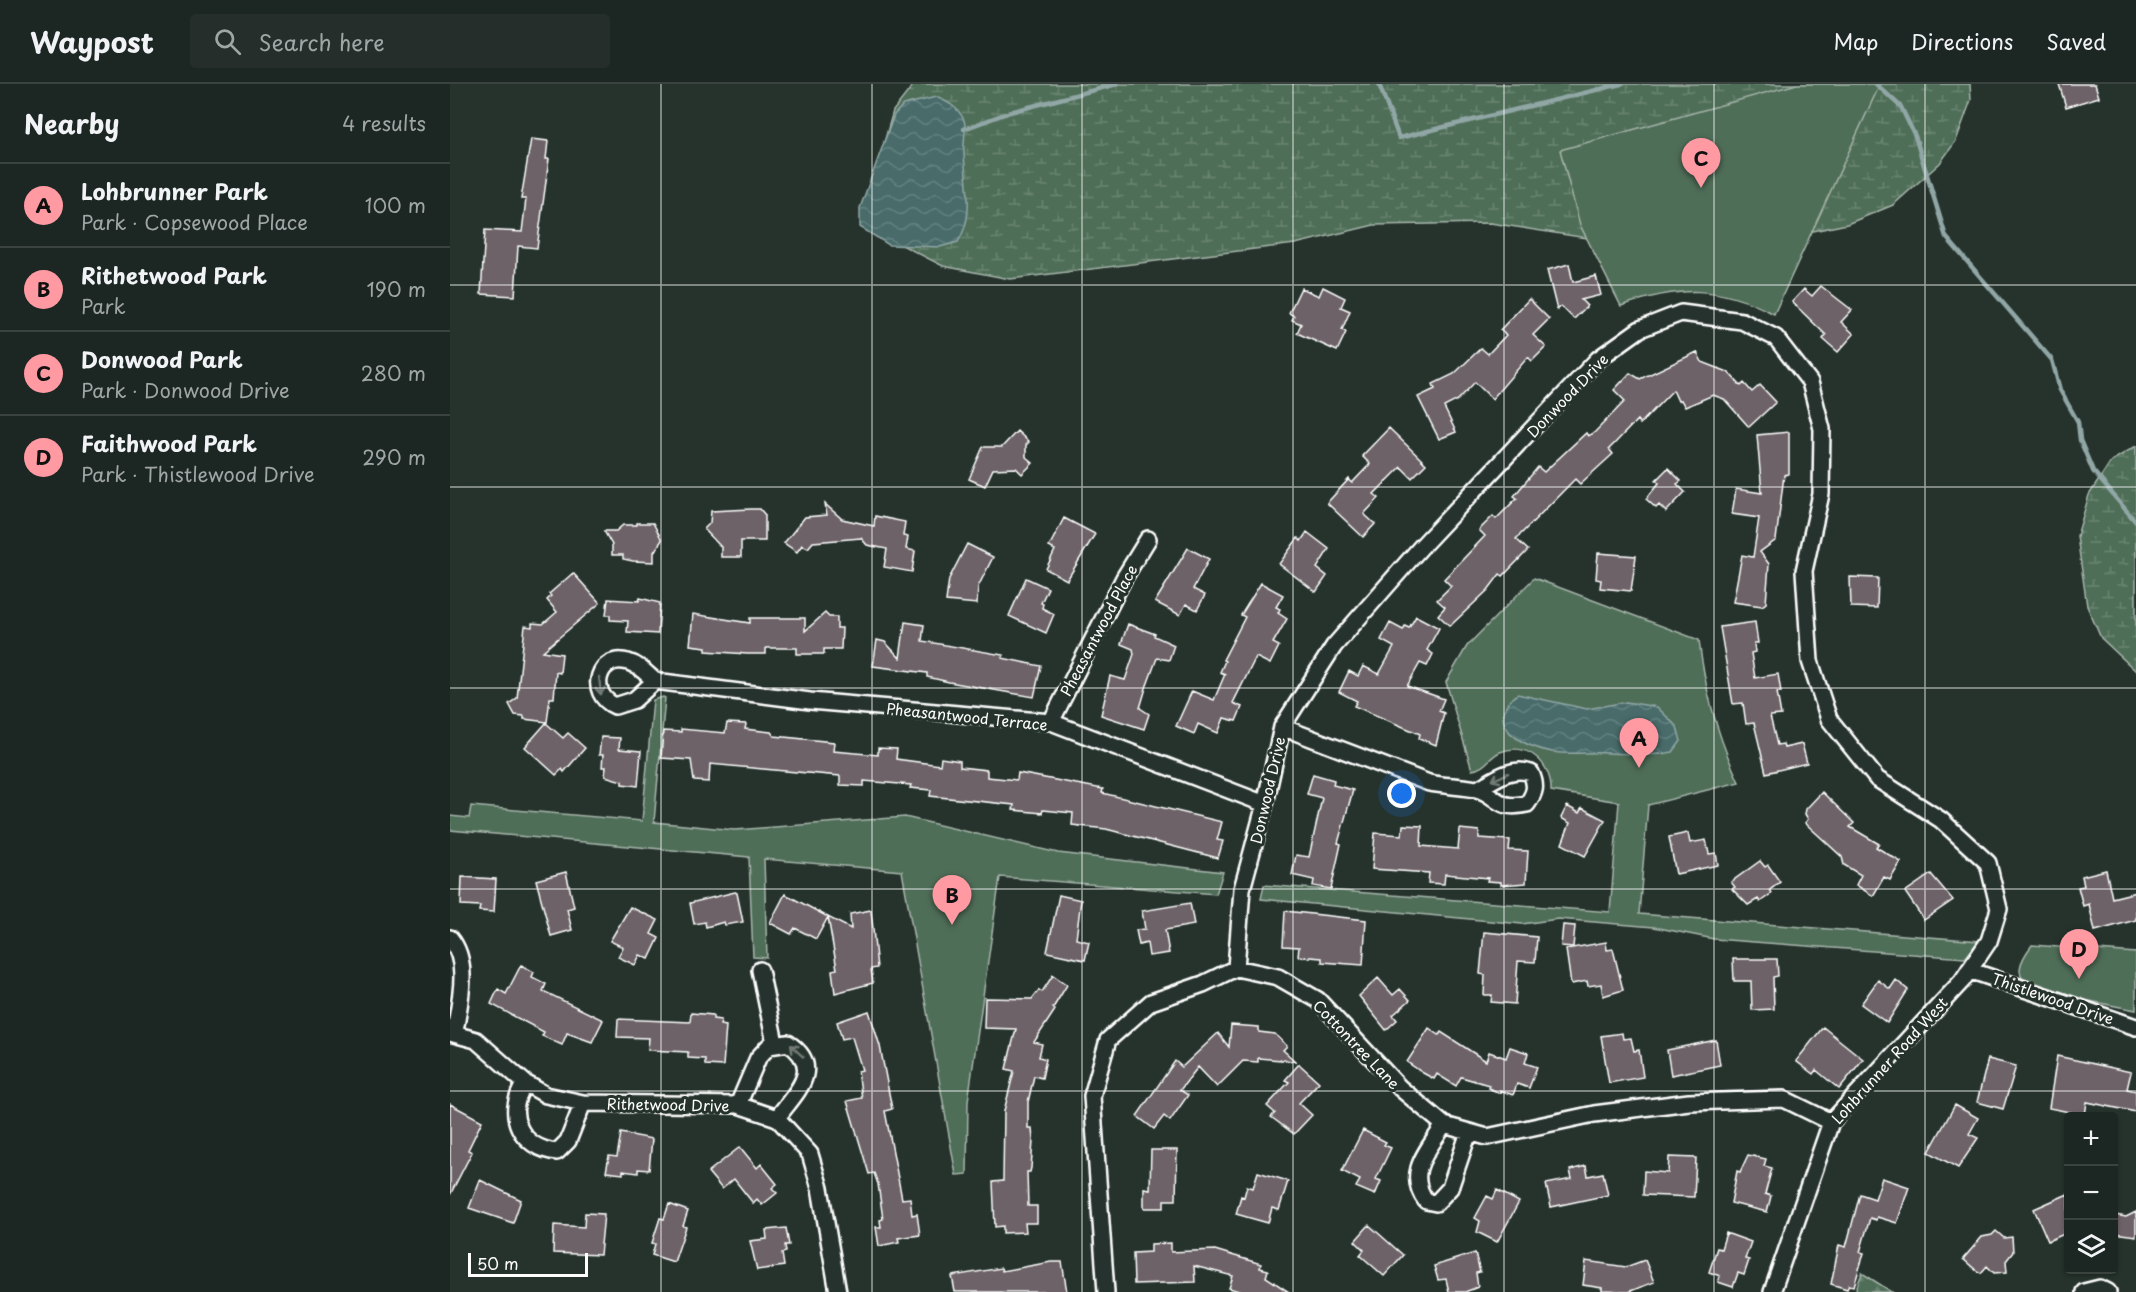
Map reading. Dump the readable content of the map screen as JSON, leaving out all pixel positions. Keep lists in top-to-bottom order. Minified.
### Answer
{"streets":{"street":["Donwood Drive","Pheasantwood Place","Pheasantwood Terrace","Thistlewood Drive","Cottontree Lane","Lohbrunner Road West","Rithetwood Drive"]},"crossings":[["Donwood Drive","Pheasantwood Terrace"],["Donwood Drive","Thistlewood Drive"],["Donwood Drive","Cottontree Lane"],["Donwood Drive","Lohbrunner Road West"],["Pheasantwood Place","Pheasantwood Terrace"],["Thistlewood Drive","Lohbrunner Road West"],["Cottontree Lane","Lohbrunner Road West"]],"scale_bar":"50 m","page":{"header":"Waypost","search":"Search here","nav":["Map","Directions","Saved"],"heading":["Nearby","4 results"],"pins":["C","A","B","D"],"list":[{"mark":"A","name":"Lohbrunner Park","note":"Park · Copsewood Place","value":"100 m"},{"mark":"B","name":"Rithetwood Park","note":"Park","value":"190 m"},{"mark":"C","name":"Donwood Park","note":"Park · Donwood Drive","value":"280 m"},{"mark":"D","name":"Faithwood Park","note":"Park · Thistlewood Drive","value":"290 m"}],"map_buttons":["+","−"],"scale":"50 m"}}
